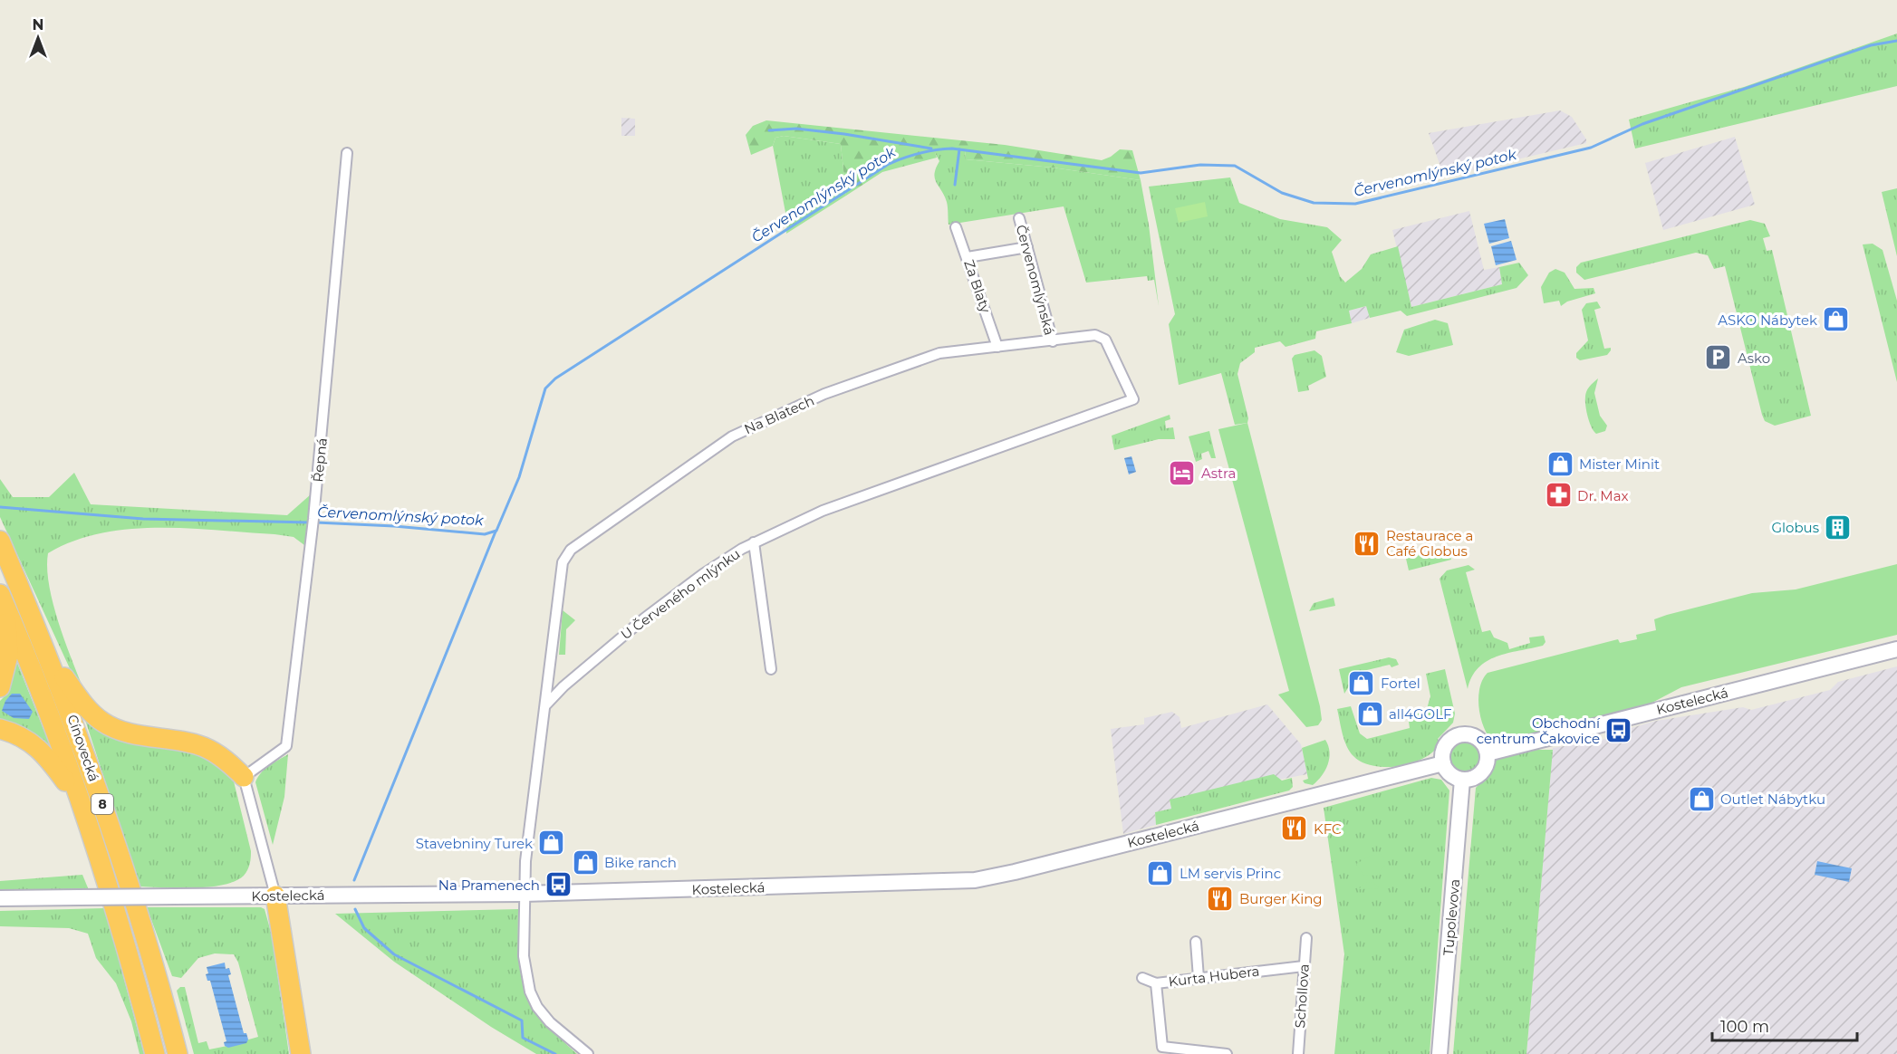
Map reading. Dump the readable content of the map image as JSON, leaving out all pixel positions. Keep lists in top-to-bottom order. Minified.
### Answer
{"streets":{"highway":["Cínovecká","8"],"main road":["Kostelecká","Tupolevova"],"street":["Červenomlýnská","Za Blaty","Na Blatech","Řepná","U Červeného mlýnku","Kurta Hubera","Schollova"]},"crossings":[["Červenomlýnská","Na Blatech"],["Za Blaty","Na Blatech"],["Na Blatech","U Červeného mlýnku"],["Kostelecká","Tupolevova"],["Kurta Hubera","Schollova"]],"water":["Červenomlýnský potok"],"places":{"shop":["ASKO Nábytek","Mister Minit","Fortel","all4GOLF","Outlet Nábytku","Stavebniny Turek","Bike ranch","LM servis Princ"],"parking":["Asko"],"hotel":["Astra"],"pharmacy":["Dr. Max"],"building":["Globus"],"restaurant":["Restaurace a Café Globus","KFC","Burger King"],"bus stop":["Obchodní centrum Čakovice","Na Pramenech"]},"scale_bar":"100 m","north":"top"}
